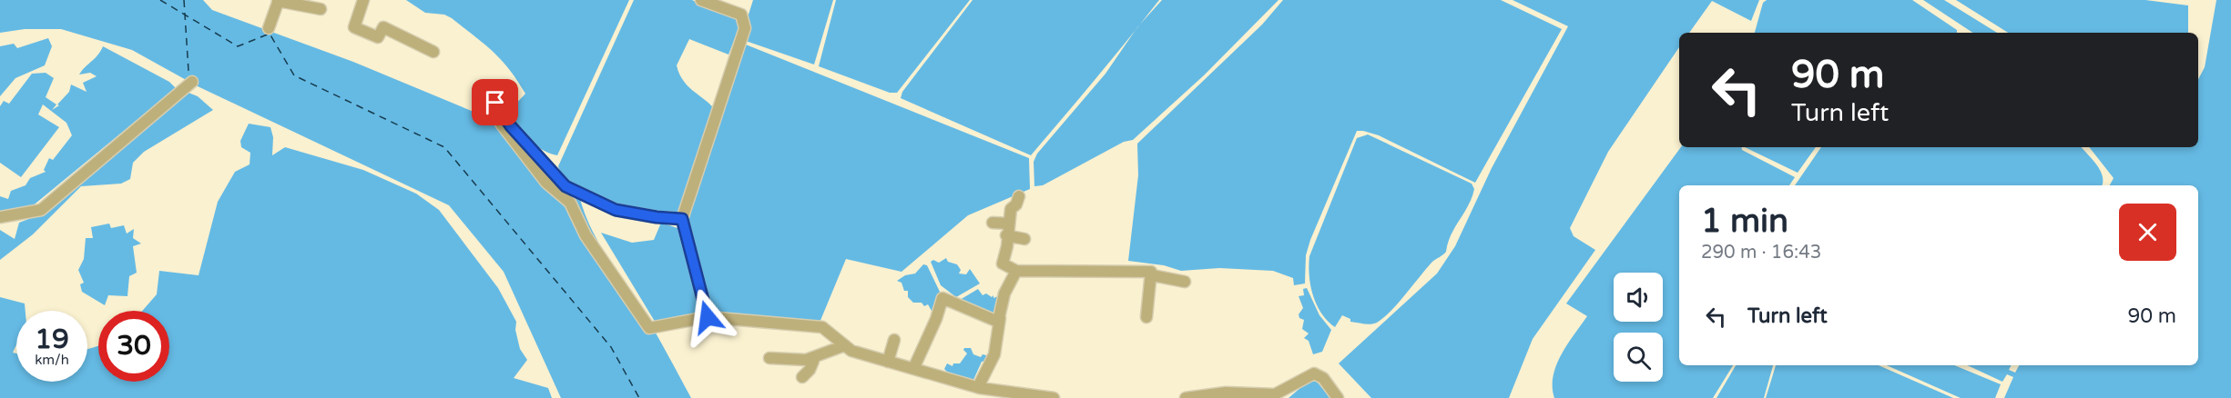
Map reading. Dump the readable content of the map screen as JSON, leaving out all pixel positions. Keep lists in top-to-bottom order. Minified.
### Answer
{"page":{"turn":["90 m","Turn left"],"heading":["1 min","290 m · 16:43"],"list":[{"name":"Turn left","value":"90 m"}],"speed":"19 km/h","limit":"30"}}
